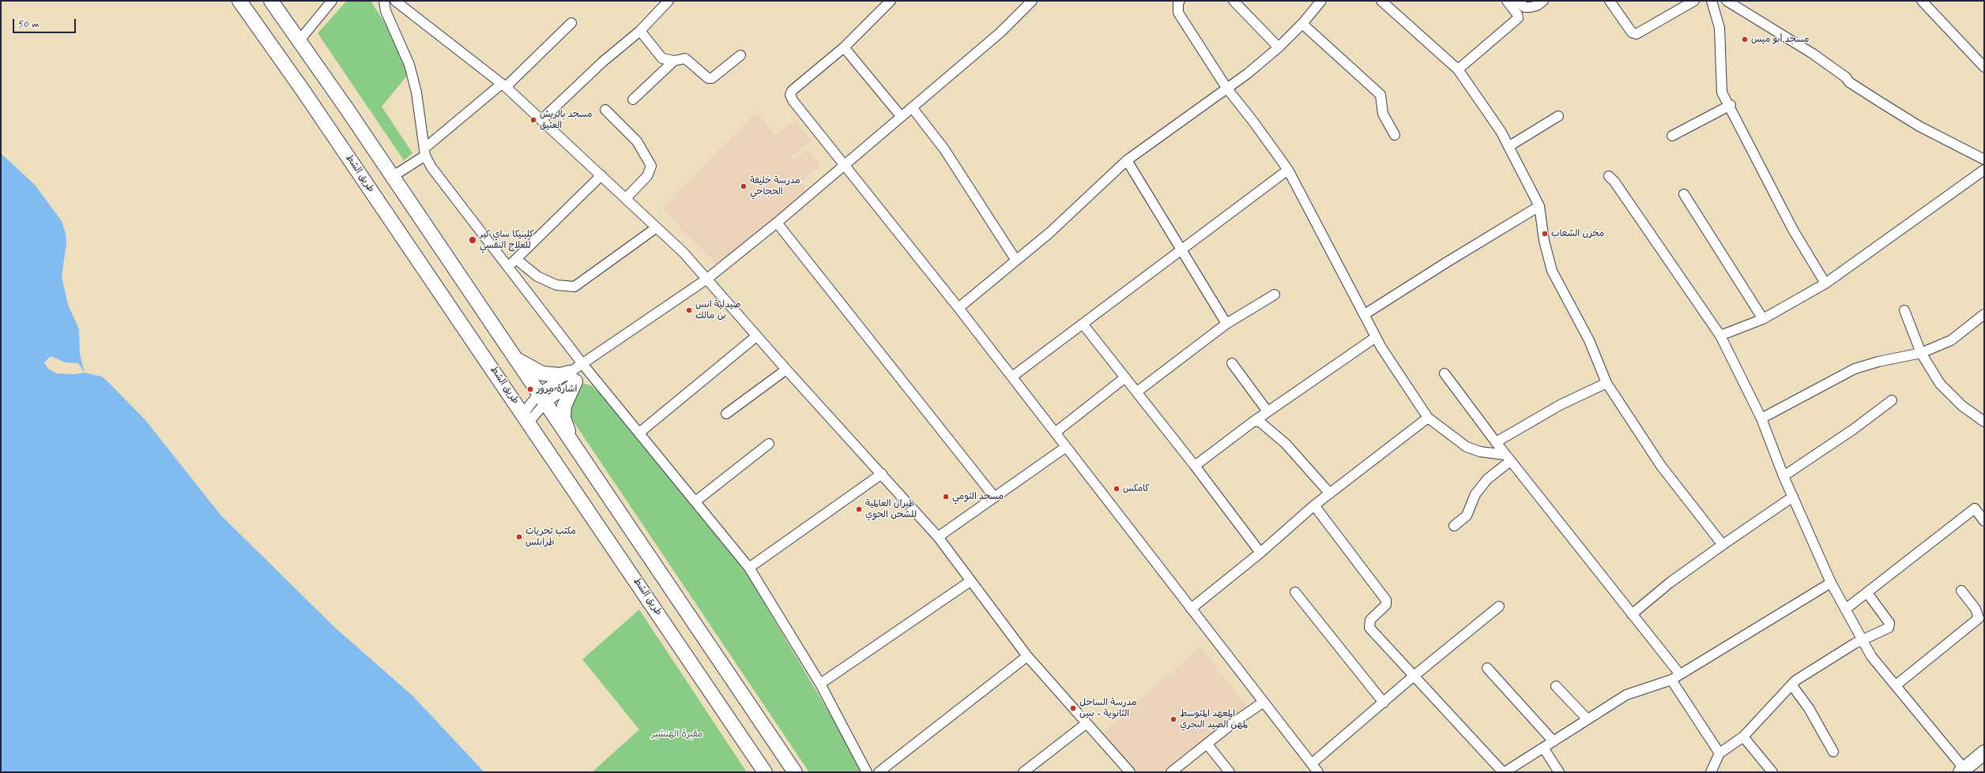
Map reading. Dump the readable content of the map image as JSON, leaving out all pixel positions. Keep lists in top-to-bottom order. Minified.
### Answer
{"streets":{"highway":["طريق الشط"]},"parks":["مقبرة الهنشير"],"places":["مسجد أبو ميس","مسجد بالريش العتيق","مدرسة خليفة الحجاجي","مخزن الشعاب","كلينيكا ساي كير للعلاج النفسي","صيدلية انس بن مالك","اشارة مرور","كامكس","مسجد التومي","طيران العالمية للشحن الجوي","مكتب تحريات طرابلس","مدرسة الساحل الثانوية - بنين","المعهد المتوسط لمهن الصيد البحري"],"scale_bar":"50 m"}
